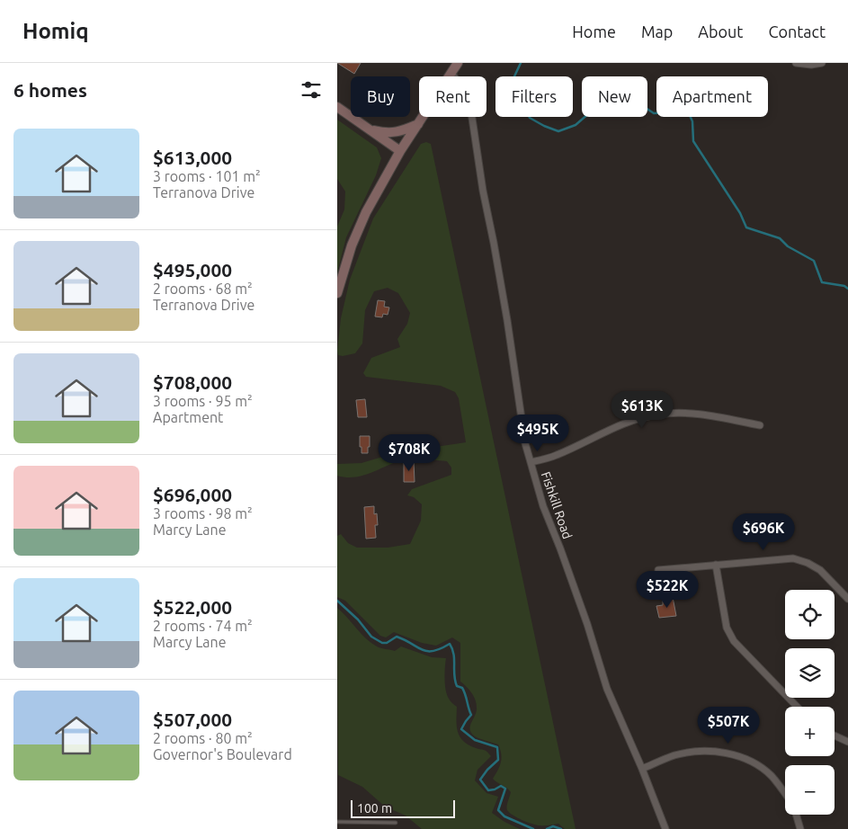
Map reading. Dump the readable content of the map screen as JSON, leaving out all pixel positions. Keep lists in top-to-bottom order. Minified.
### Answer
{"streets":{"street":["Fishkill Road"]},"scale_bar":"100 m","page":{"header":"Homiq","nav":["Home","Map","About","Contact"],"heading":"6 homes","chip":["Buy","Rent","Filters","New","Apartment"],"list":[{"name":"$613,000","note":"3 rooms · 101 m² · Terranova Drive"},{"name":"$495,000","note":"2 rooms · 68 m² · Terranova Drive"},{"name":"$708,000","note":"3 rooms · 95 m² · Apartment"},{"name":"$696,000","note":"3 rooms · 98 m² · Marcy Lane"},{"name":"$522,000","note":"2 rooms · 74 m² · Marcy Lane"},{"name":"$507,000","note":"2 rooms · 80 m² · Governor's Boulevard"}],"price":["$613K","$495K","$708K","$696K","$522K","$507K"],"map_buttons":["+","−"],"scale":"100 m"}}
